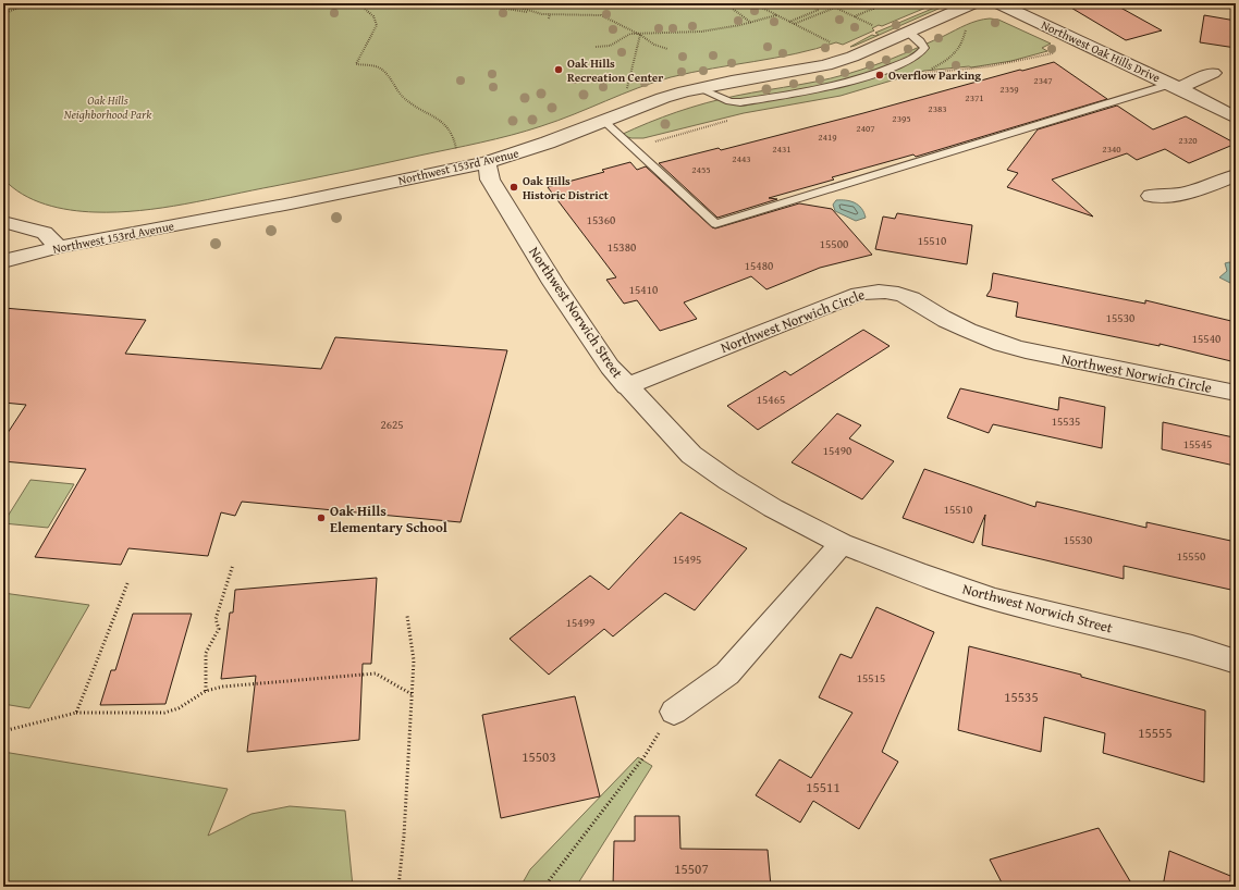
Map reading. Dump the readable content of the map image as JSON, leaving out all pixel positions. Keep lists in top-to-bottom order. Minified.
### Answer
{"streets":{"street":["Northwest Oak Hills Drive","Northwest 153rd Avenue","Northwest Norwich Street","Northwest Norwich Circle"]},"crossings":[["Northwest 153rd Avenue","Northwest Norwich Street"],["Northwest Norwich Street","Northwest Norwich Circle"]],"parks":["Oak Hills Neighborhood Park"],"places":["Oak Hills Recreation Center","Overflow Parking","Oak Hills Historic District","Oak Hills Elementary School"],"house_numbers":["2347","2359","2371","2383","2395","2407","2419","2320","2431","2340","2443","2455","15360","15510","15500","15380","15480","15410","15530","15540","15465","15535","2625","15545","15490","15510","15530","15550","15495","15499","15515","15535","15555","15503","15511","15507"]}
